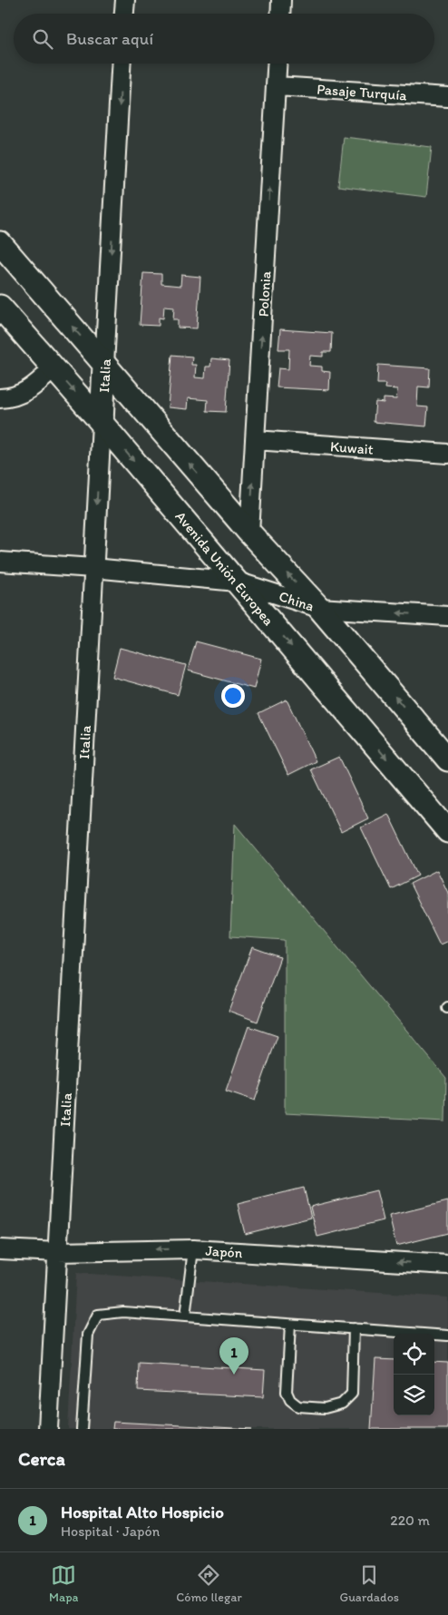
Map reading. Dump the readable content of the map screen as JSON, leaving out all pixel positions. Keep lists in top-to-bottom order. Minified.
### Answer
{"streets":{"street":["Pasaje Turquía","Polonia","Italia","Kuwait","Avenida Unión Europea","China","Japón"]},"crossings":[["Pasaje Turquía","Polonia"],["Polonia","Kuwait"],["Italia","Avenida Unión Europea"],["Italia","China"],["Italia","Japón"],["Avenida Unión Europea","China"]],"one_way":["Polonia","Japón"],"page":{"search":"Buscar aquí","pins":"1","heading":"Cerca","list":[{"mark":"1","name":"Hospital Alto Hospicio","note":"Hospital · Japón","value":"220 m"}],"nav":["Mapa","Cómo llegar","Guardados"]}}
